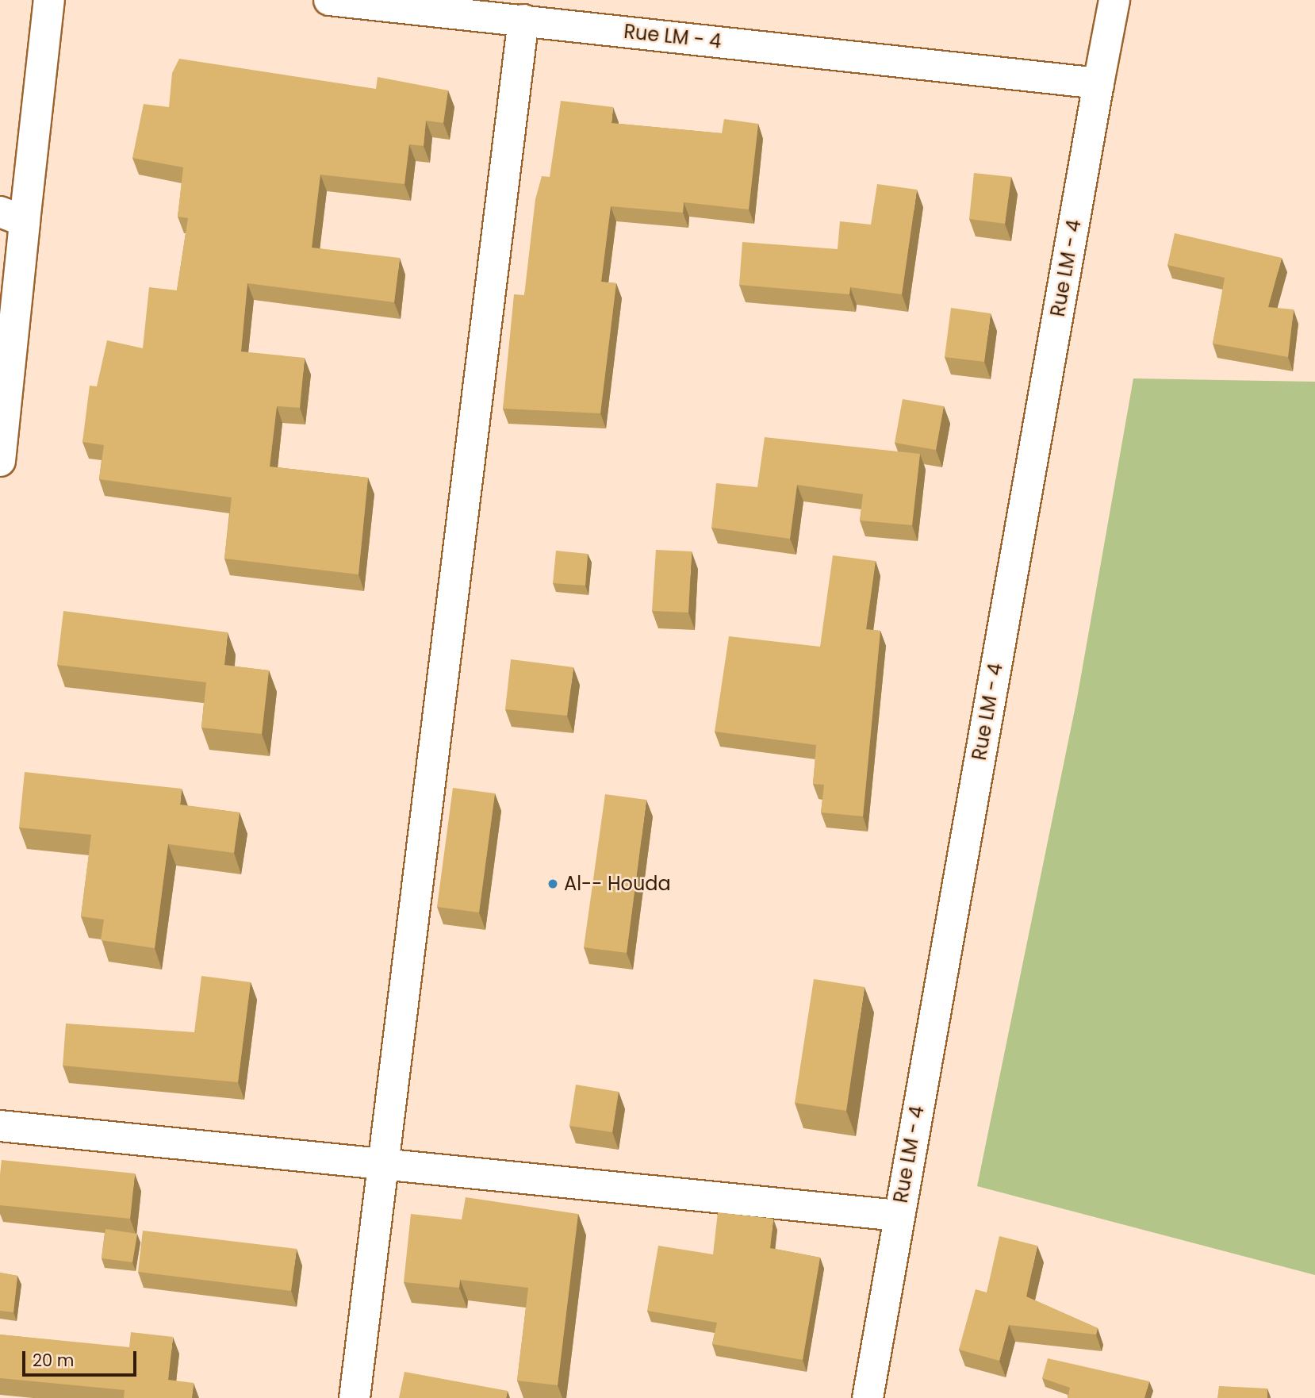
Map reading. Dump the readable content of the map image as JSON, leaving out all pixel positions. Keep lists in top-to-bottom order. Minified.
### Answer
{"streets":{"street":["Rue LM - 4"]},"places":["Al-- Houda"],"scale_bar":"20 m"}
